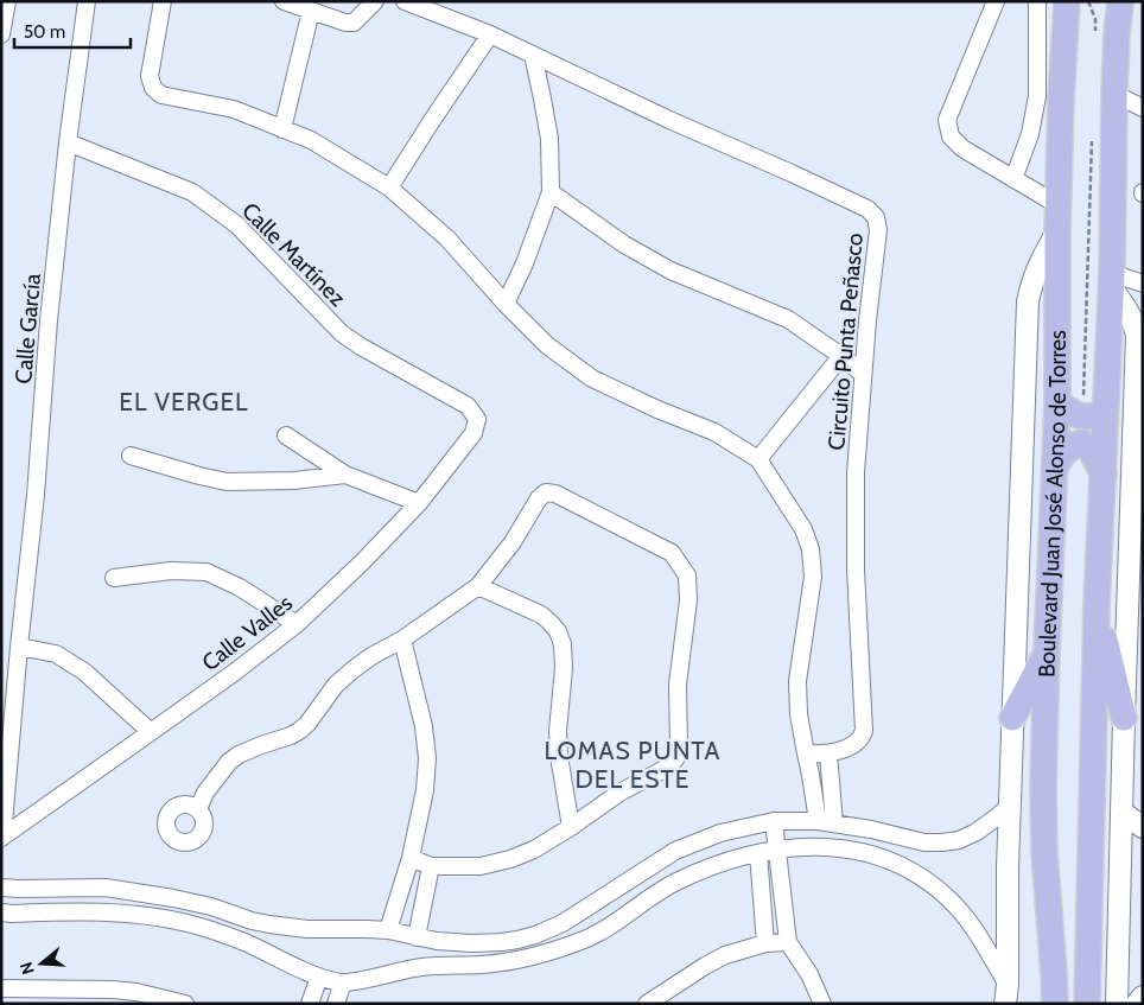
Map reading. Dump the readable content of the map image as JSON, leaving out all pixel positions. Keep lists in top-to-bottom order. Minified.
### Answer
{"streets":{"main road":["Boulevard Juan José Alonso de Torres"],"street":["Calle Martínez","Calle García","Circuito Punta Peñasco","Calle Valles"]},"crossings":[["Calle Martínez","Calle García"],["Calle Martínez","Calle Valles"],["Calle García","Calle Valles"]],"districts":["EL VERGEL","LOMAS PUNTA DEL ESTE"],"scale_bar":"50 m","north":"left"}
